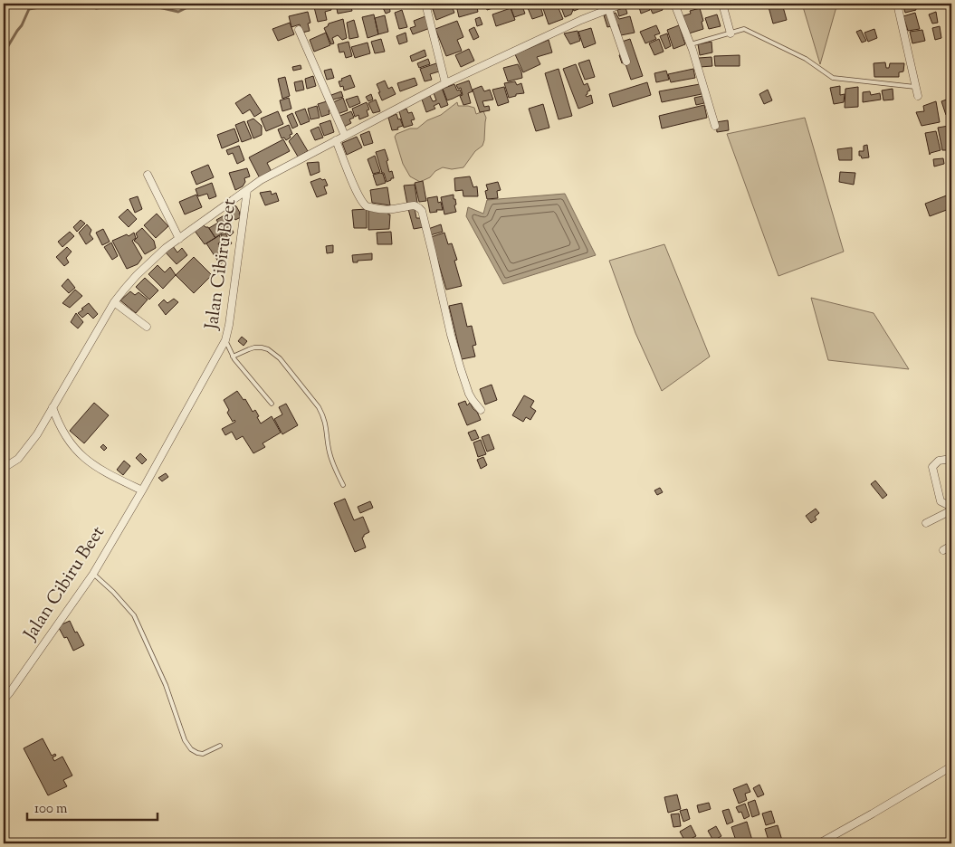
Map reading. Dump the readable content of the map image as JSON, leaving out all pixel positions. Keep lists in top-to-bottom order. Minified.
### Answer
{"streets":{"street":["Jalan Cibiru Beet"]},"scale_bar":"100 m"}
